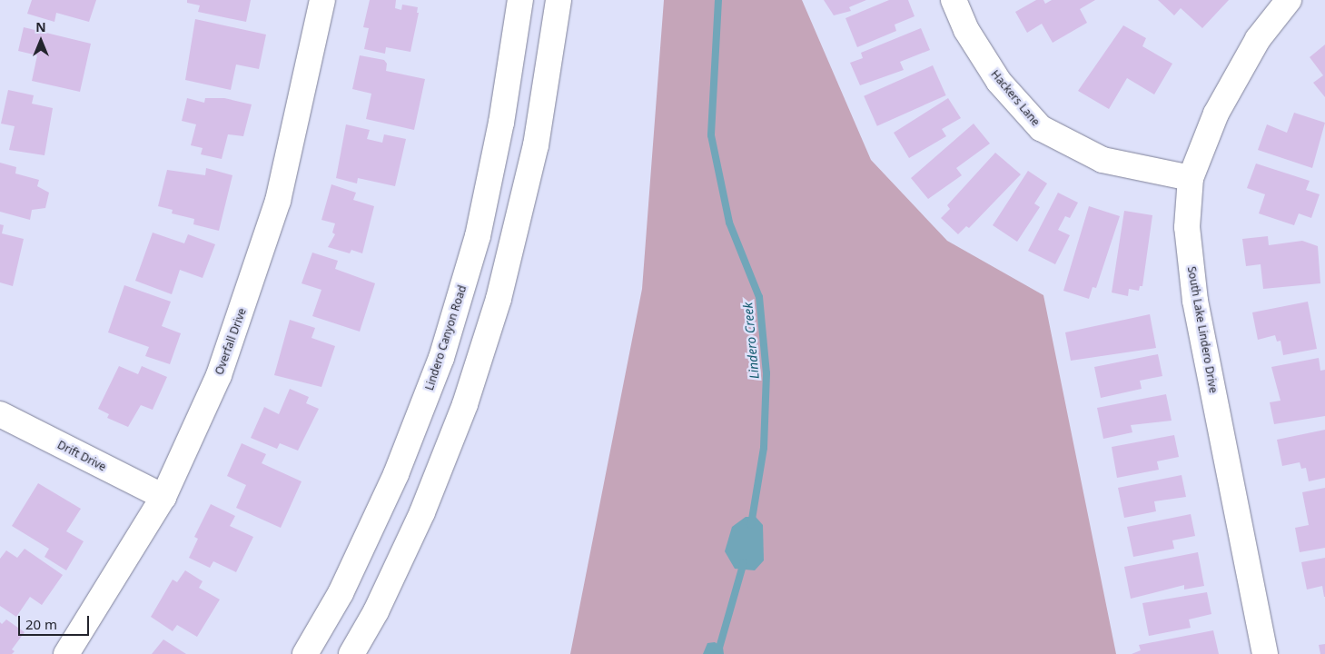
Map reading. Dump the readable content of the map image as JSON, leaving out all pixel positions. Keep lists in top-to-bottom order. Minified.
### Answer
{"streets":{"street":["Hackers Lane","South Lake Lindero Drive","Lindero Canyon Road","Overfall Drive","Drift Drive"]},"crossings":[["Hackers Lane","South Lake Lindero Drive"],["Overfall Drive","Drift Drive"]],"water":["Lindero Creek"],"scale_bar":"20 m","north":"top"}
